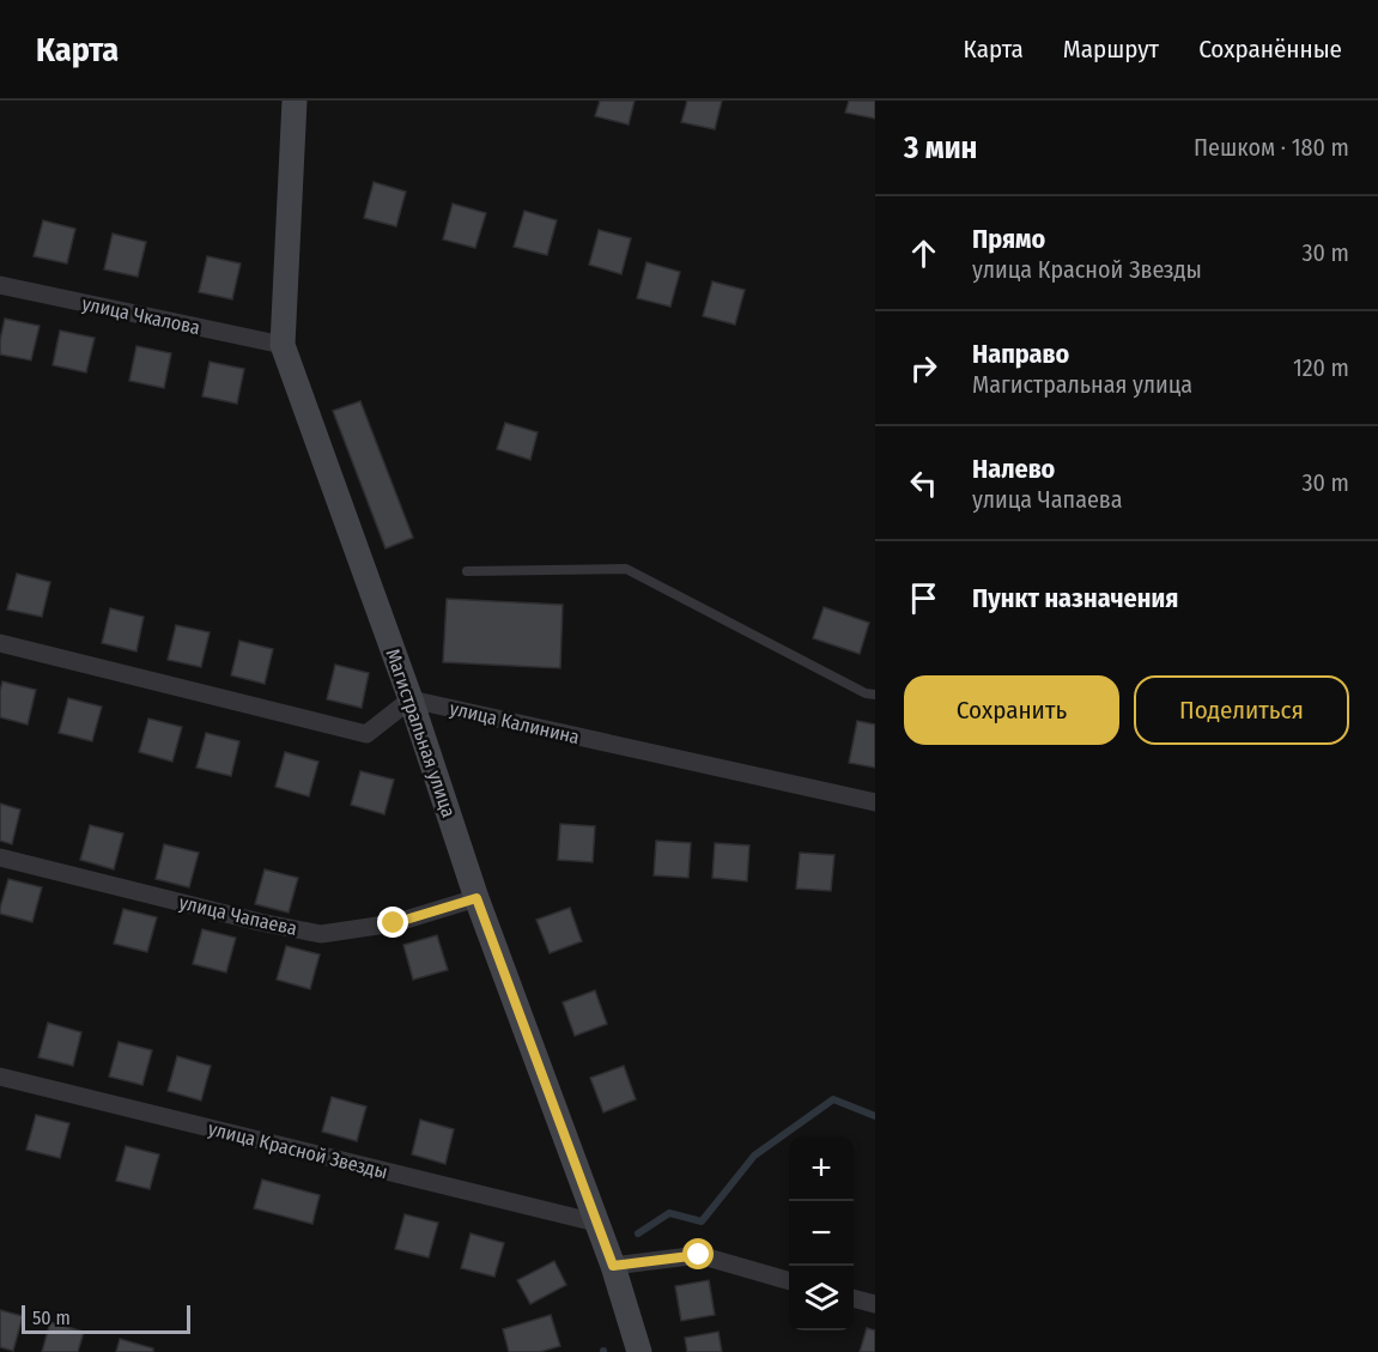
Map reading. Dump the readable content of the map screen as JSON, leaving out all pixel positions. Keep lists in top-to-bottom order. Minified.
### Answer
{"streets":{"street":["улица Чкалова","улица Калинина","Магистральная улица","улица Чапаева","улица Красной Звезды"]},"crossings":[["улица Чкалова","Магистральная улица"],["улица Калинина","Магистральная улица"],["Магистральная улица","улица Чапаева"],["Магистральная улица","улица Красной Звезды"]],"scale_bar":"50 m","page":{"header":"Карта","nav":["Карта","Маршрут","Сохранённые"],"heading":["3 мин","Пешком · 180 m"],"list":[["Прямо","улица Красной Звезды","30 m"],["Направо","Магистральная улица","120 m"],["Налево","улица Чапаева","30 m"],"Пункт назначения"],"buttons":["Сохранить","Поделиться"],"map_buttons":["+","−"],"scale":"50 m"}}
